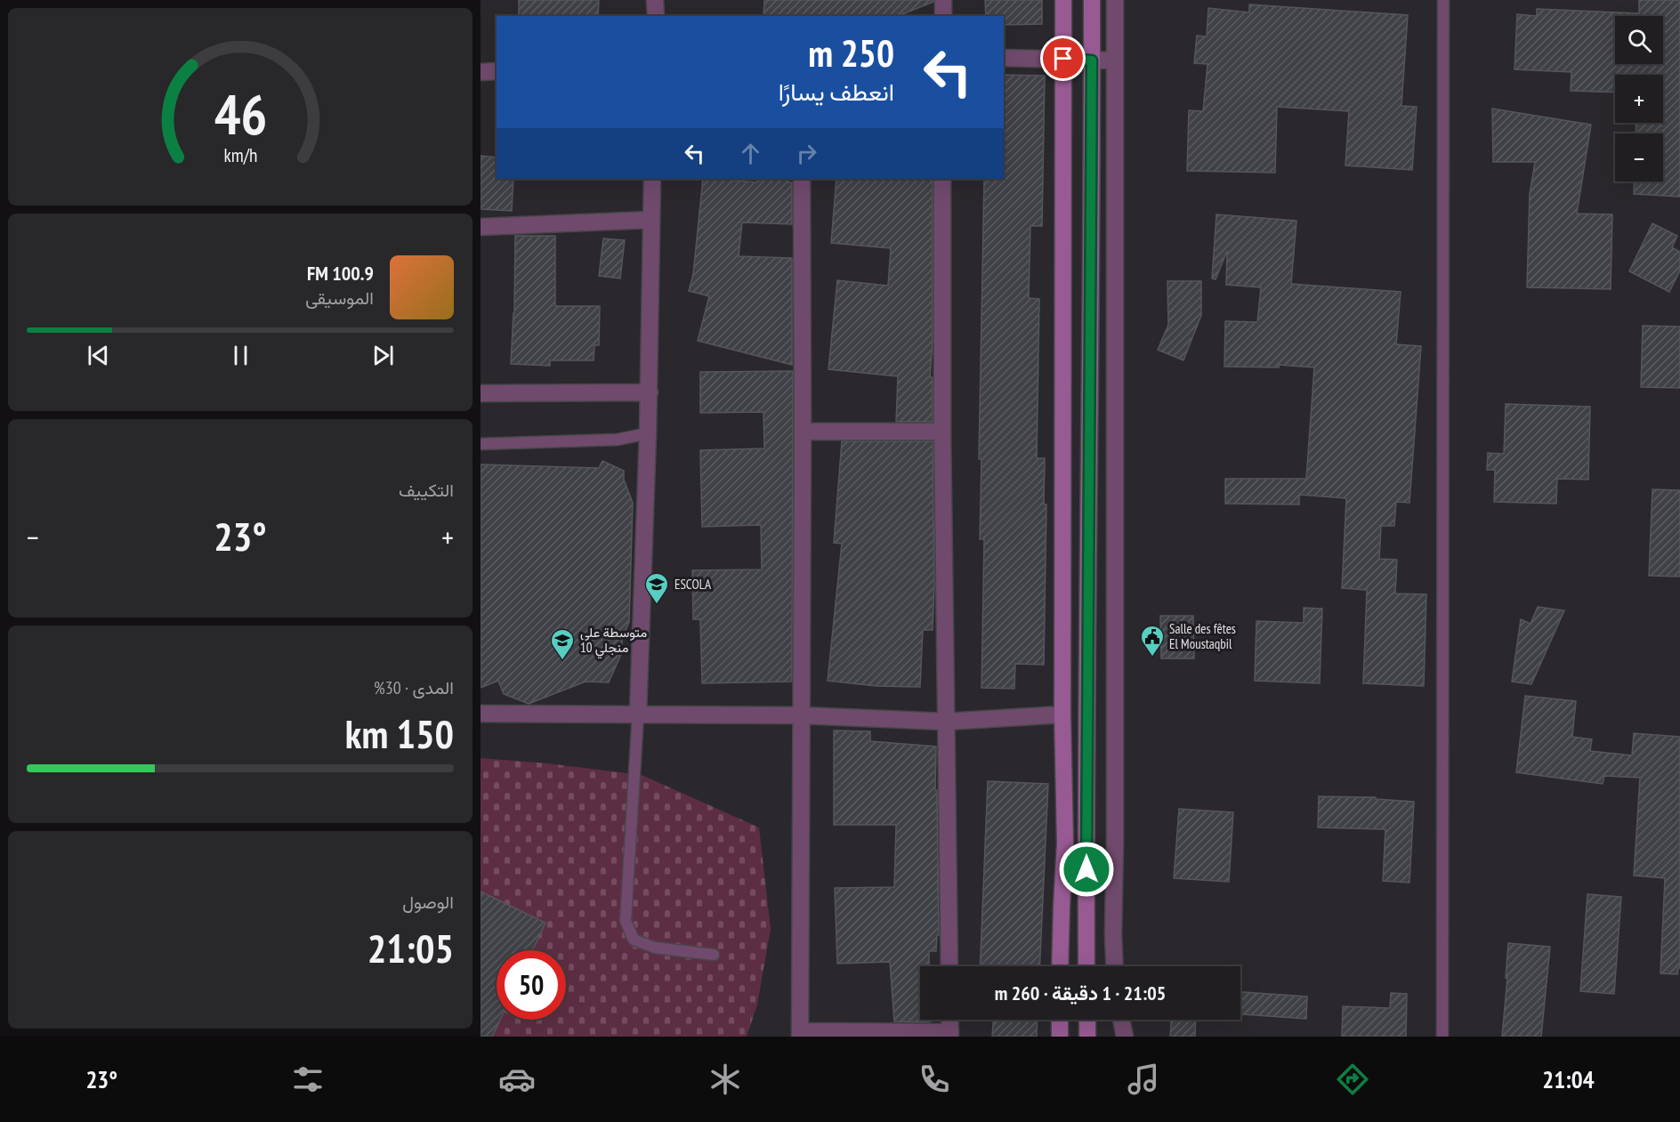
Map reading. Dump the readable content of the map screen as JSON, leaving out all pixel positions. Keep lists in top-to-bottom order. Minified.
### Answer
{"places":{"school or university":["ESCOLA","متوسطة علي منجلي 10"],"public building":["Salle des fêtes El Moustaqbil"]},"page":{"map_buttons":["+","−"],"turn":["250 m","انعطف يسارًا"],"song":["100.9 FM","الموسيقى"],"tile":["التكييف",["المدى · 30%","150 km"],["الوصول","21:05"]],"heat":["−","23°","+"],"limit":"50","trip":"21:05 · 1 دقيقة · 260 m","tabs":["21:04","23°"],"gauge":["46","km/h"]}}
